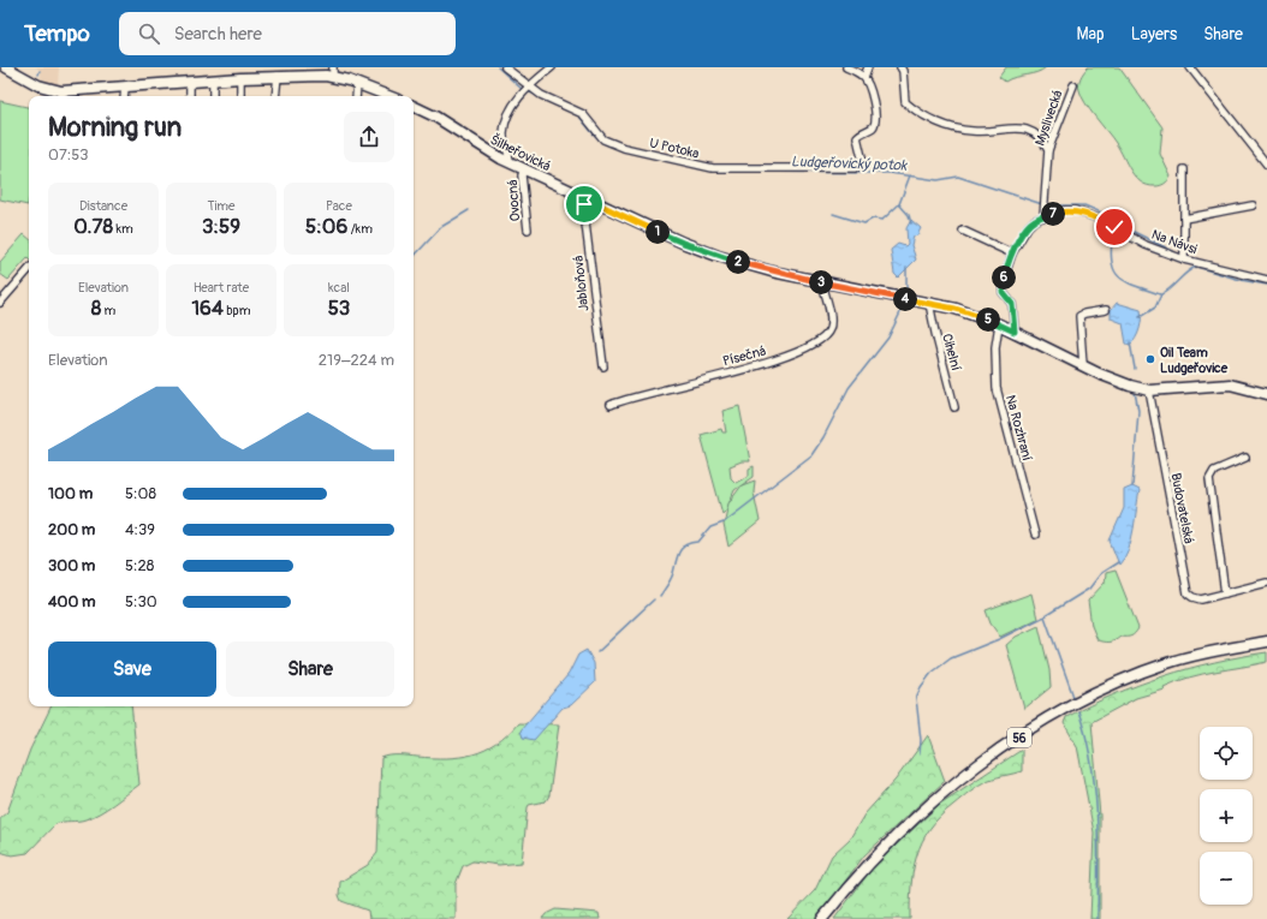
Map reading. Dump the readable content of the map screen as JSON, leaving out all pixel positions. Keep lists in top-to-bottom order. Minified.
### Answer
{"streets":{"street":["Myslivecká","U Potoka","Šilheřovická","Ovocná","Na Návsi","Jabloňová","Cihelní","Písečná","Na Rozhraní","Budovatelská","56"]},"crossings":[["Myslivecká","Na Návsi"],["Šilheřovická","Ovocná"],["Šilheřovická","Na Návsi"],["Šilheřovická","Jabloňová"],["Šilheřovická","Cihelní"],["Šilheřovická","Písečná"],["Šilheřovická","Na Rozhraní"],["Šilheřovická","Budovatelská"]],"water":["Ludgeřovický potok"],"places":["Oil Team Ludgeřovice"],"page":{"header":"Tempo","search":"Search here","nav":["Map","Layers","Share"],"heading":["Morning run","07:53"],"stats":[["Distance","0.78 km"],["Time","3:59"],["Pace","5:06 /km"],["Elevation","8 m"],["Heart rate","164 bpm"],["kcal","53"]],"pins":["7","1","2","6","3","4","5"],"chart":["Elevation","219–224 m"],"list":[{"name":"100 m","note":"5:08"},{"name":"200 m","note":"4:39"},{"name":"300 m","note":"5:28"},{"name":"400 m","note":"5:30"}],"buttons":["Save","Share"],"map_buttons":["+","−"]}}
